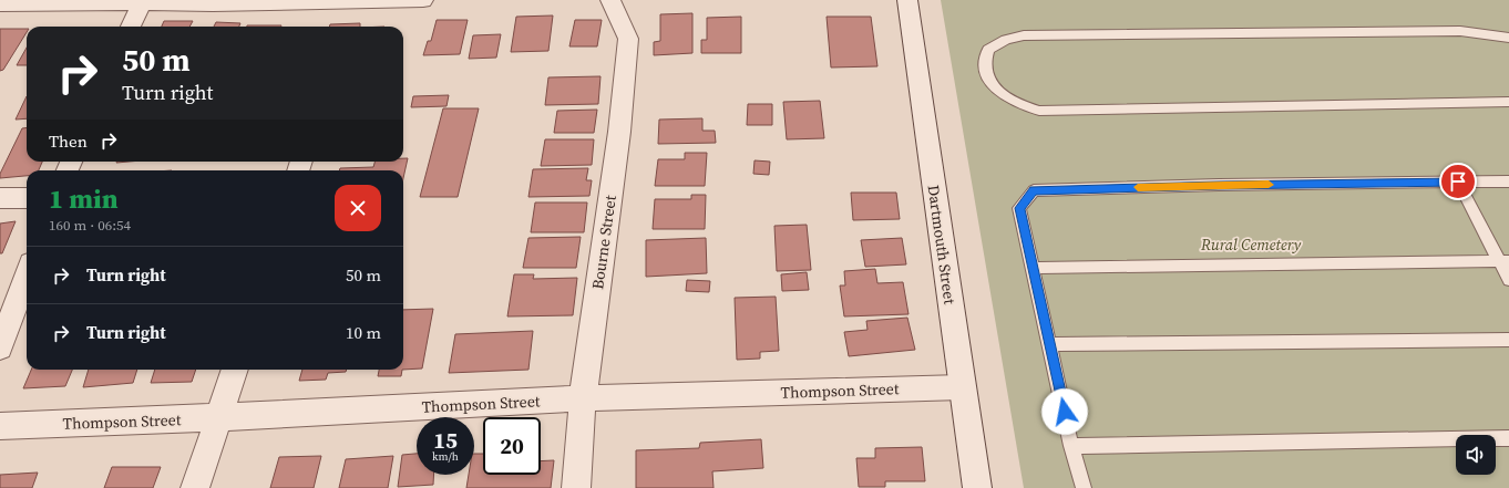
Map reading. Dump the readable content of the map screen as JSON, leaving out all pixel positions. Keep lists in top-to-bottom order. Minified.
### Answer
{"streets":{"street":["Bourne Street","Dartmouth Street","Thompson Street"]},"crossings":[["Bourne Street","Thompson Street"],["Dartmouth Street","Thompson Street"]],"parks":["Rural Cemetery"],"page":{"turn":["50 m","Turn right"],"then":"Then","heading":["1 min","160 m · 06:54"],"list":[{"name":"Turn right","value":"50 m"},{"name":"Turn right","value":"10 m"}],"speed":"15 km/h","limit":"20"}}
